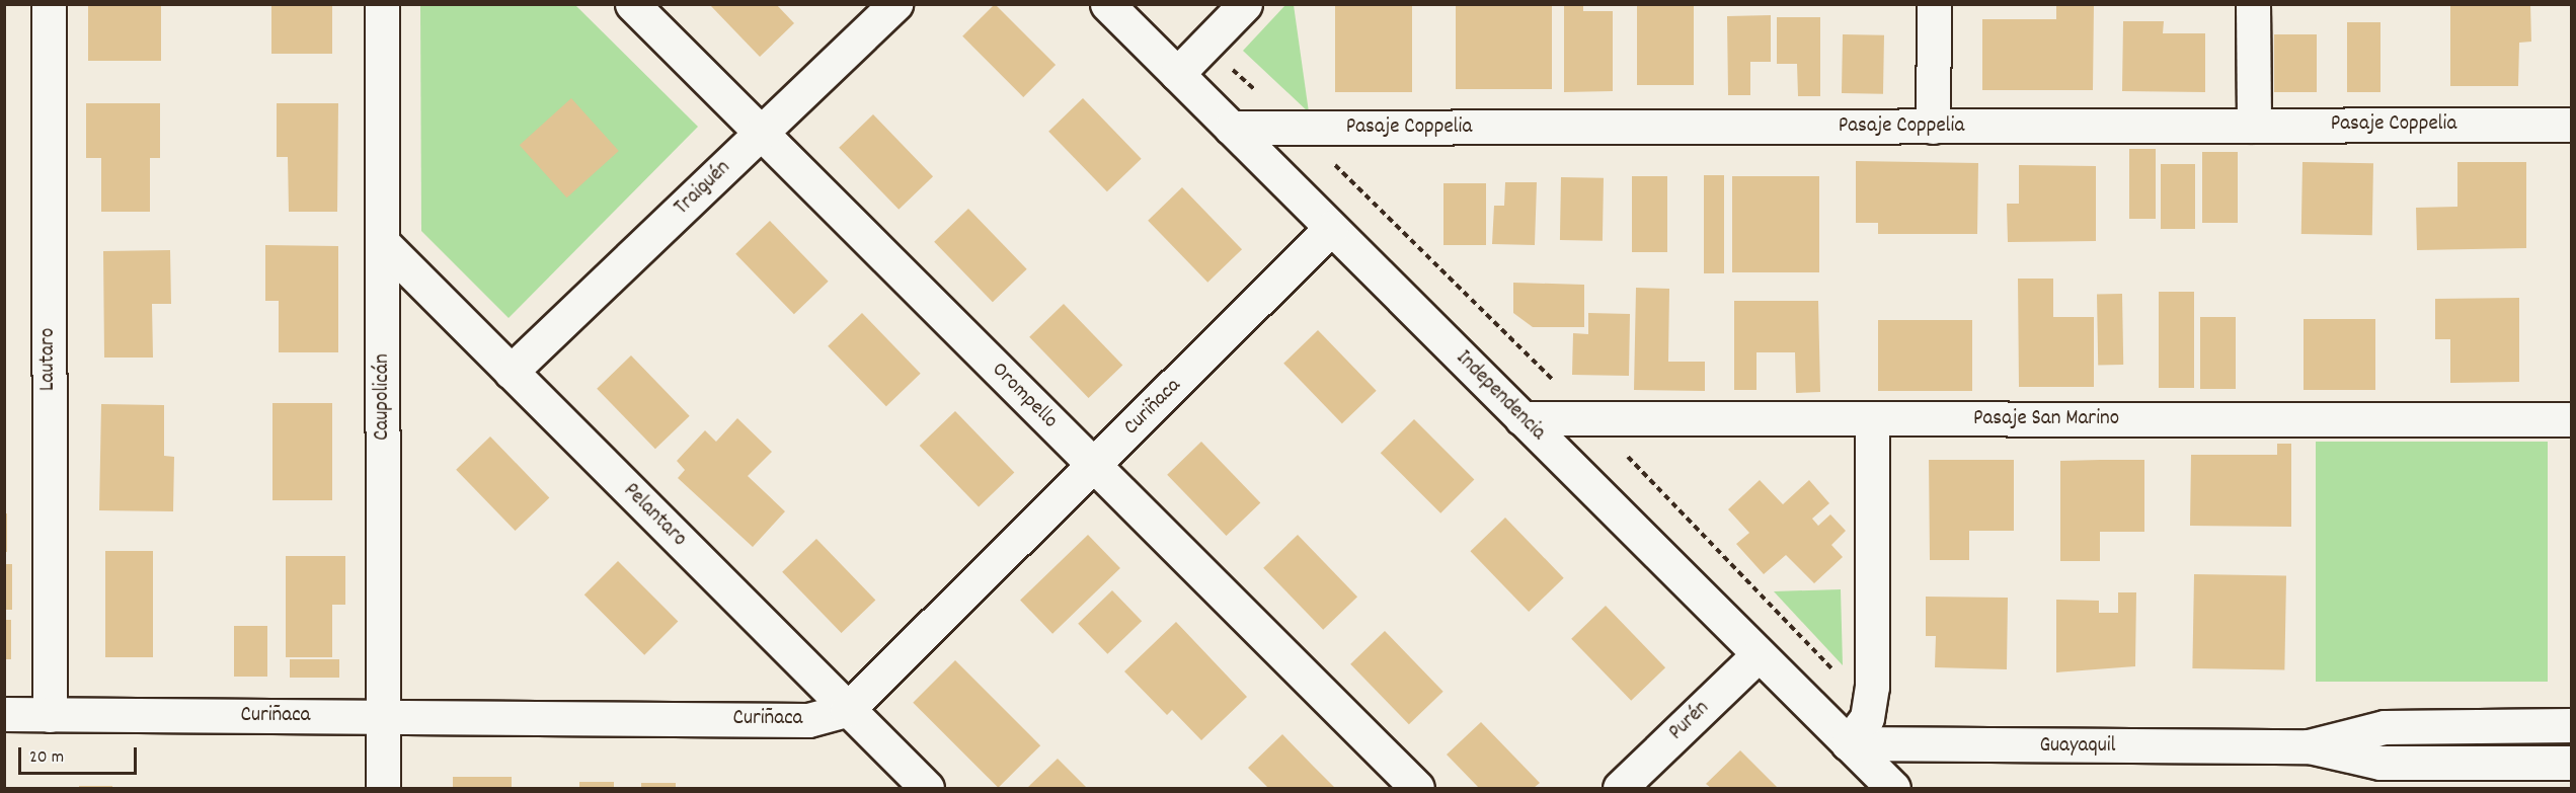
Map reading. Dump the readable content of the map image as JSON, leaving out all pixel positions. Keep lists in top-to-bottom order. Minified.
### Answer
{"streets":{"street":["Pasaje Coppelia","Traiguén","Lautaro","Orompello","Independencia","Caupolicán","Curiñaca","Pasaje San Marino","Pelantaro","Purén","Guayaquil"]},"crossings":[["Pasaje Coppelia","Independencia"],["Traiguén","Orompello"],["Traiguén","Pelantaro"],["Lautaro","Curiñaca"],["Orompello","Curiñaca"],["Independencia","Curiñaca"],["Independencia","Pasaje San Marino"],["Independencia","Purén"],["Independencia","Guayaquil"],["Caupolicán","Curiñaca"],["Caupolicán","Pelantaro"],["Curiñaca","Pelantaro"]],"scale_bar":"20 m"}
